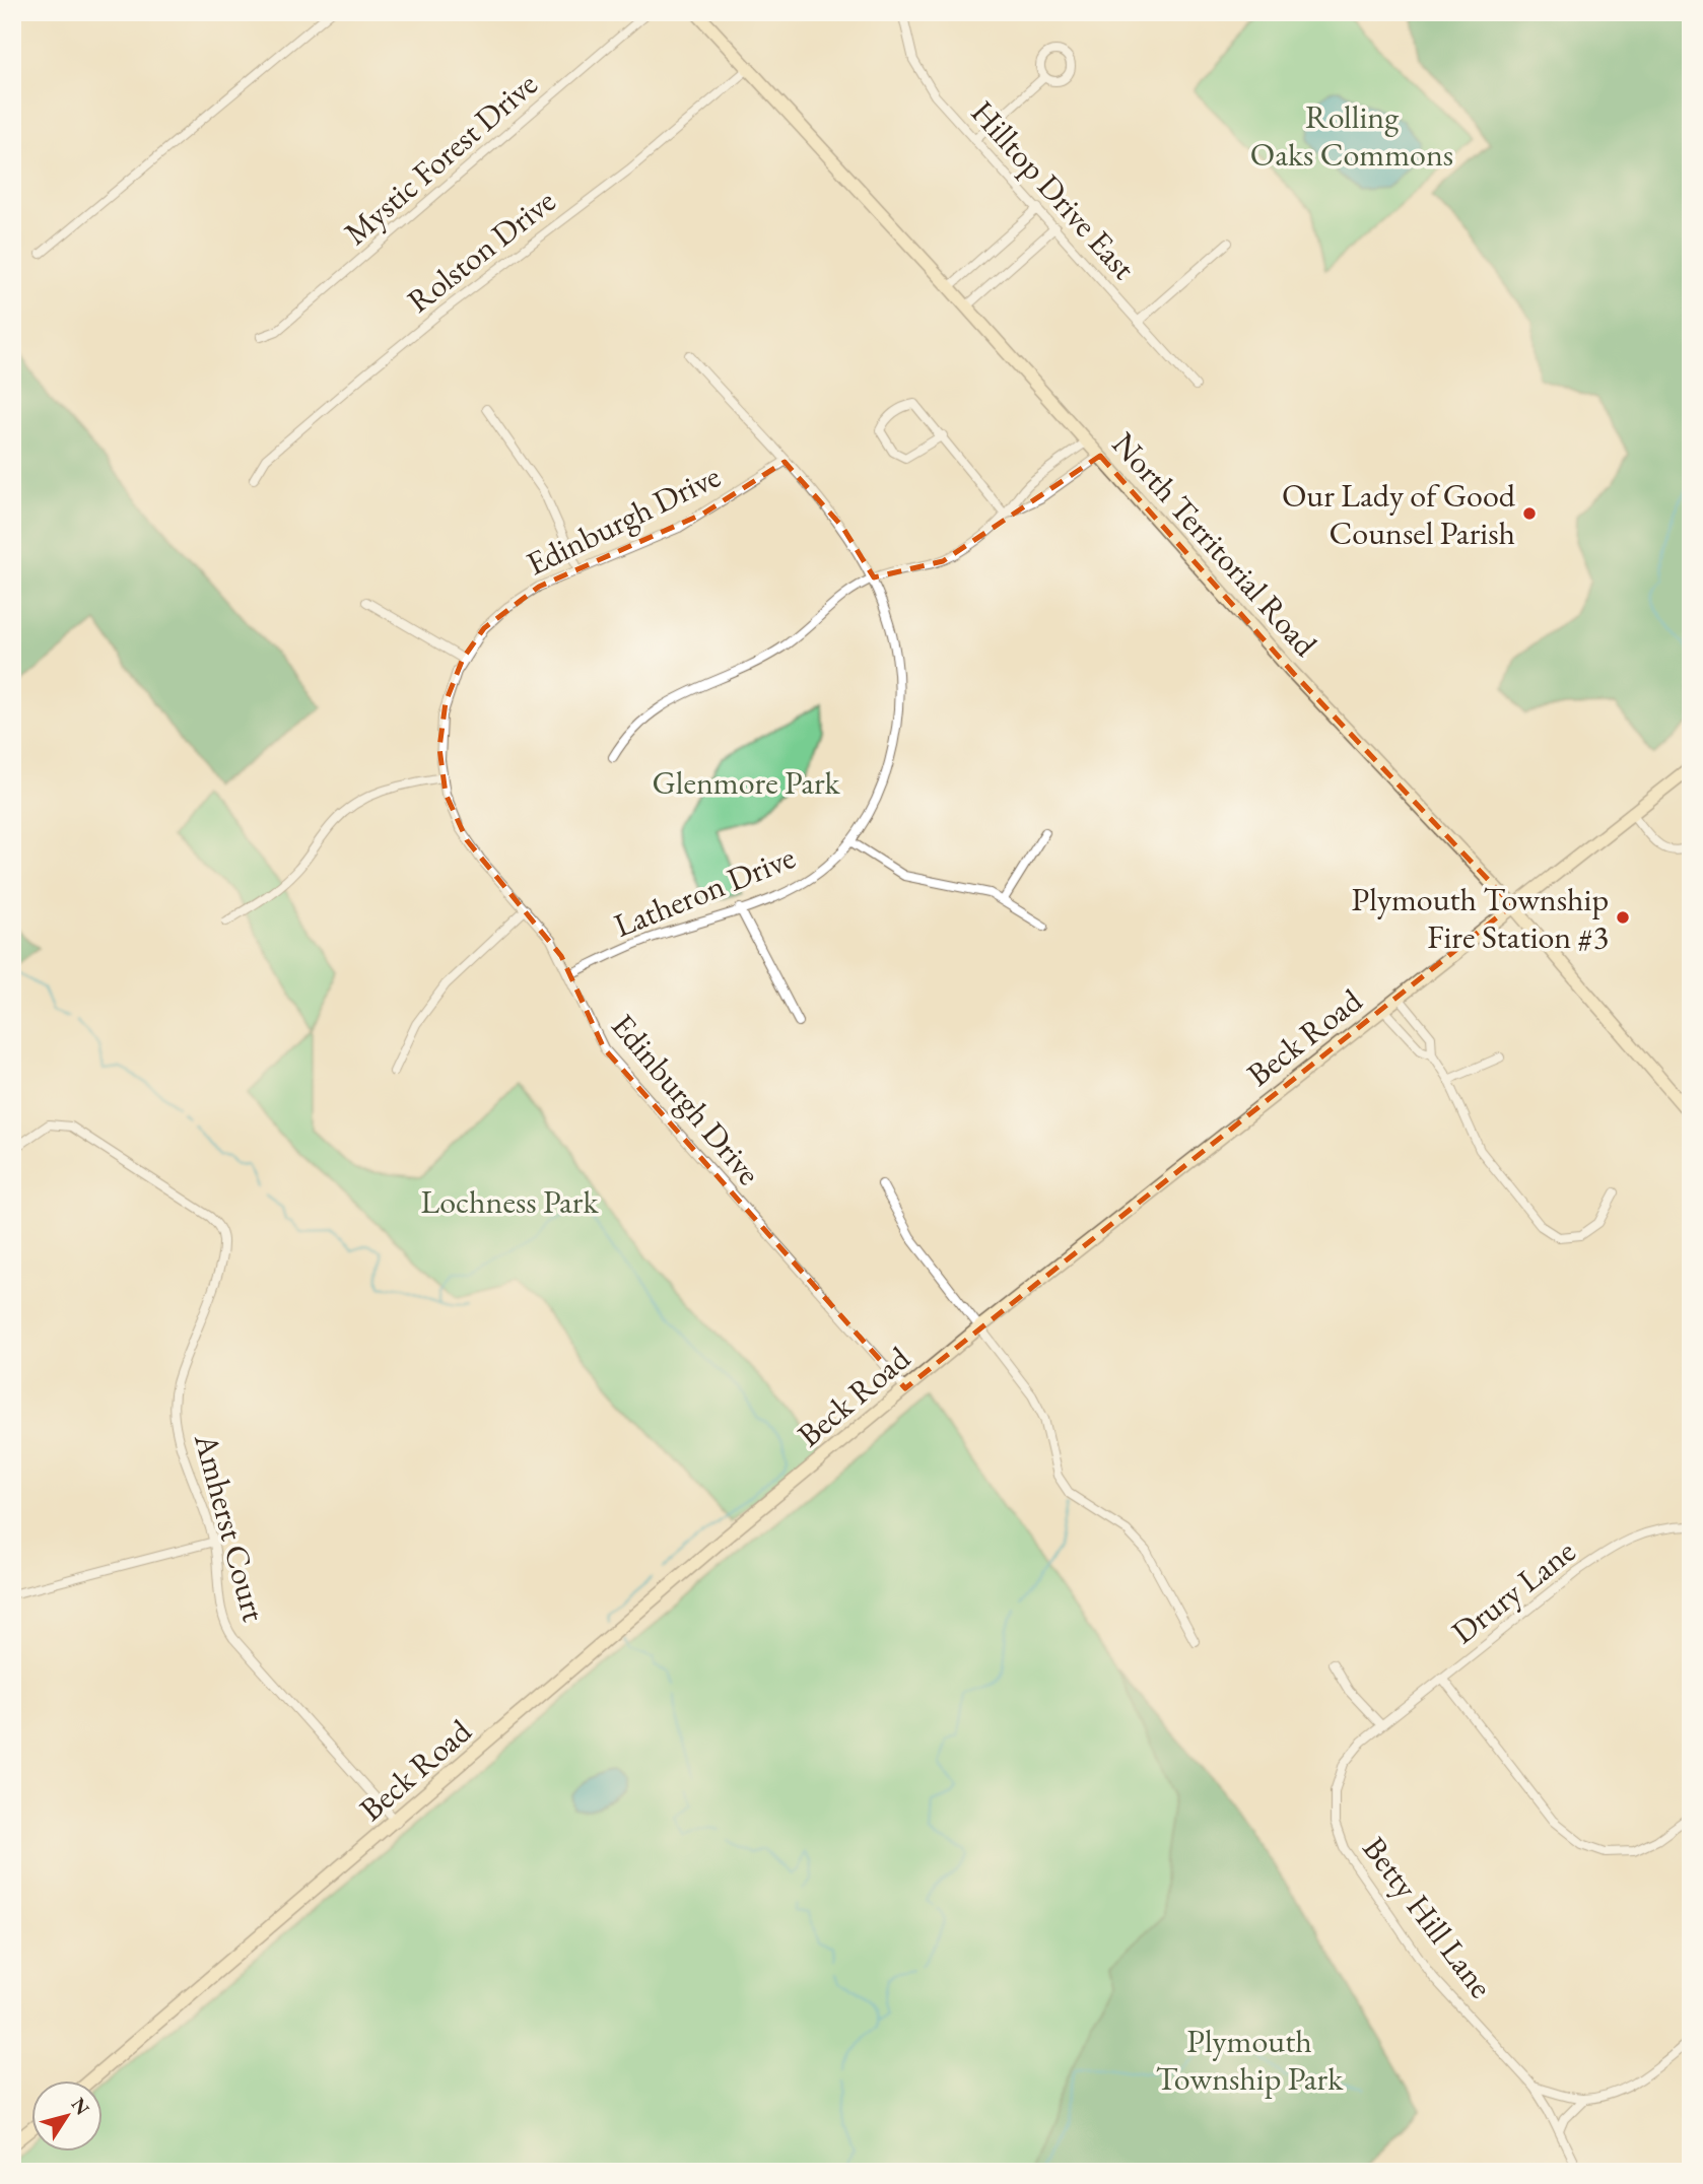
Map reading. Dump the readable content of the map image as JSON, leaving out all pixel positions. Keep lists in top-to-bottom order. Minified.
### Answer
{"streets":{"main road":["North Territorial Road","Beck Road"],"street":["Mystic Forest Drive","Hilltop Drive East","Rolston Drive","Edinburgh Drive","Latheron Drive","Amherst Court","Drury Lane","Betty Hill Lane"]},"crossings":[["Rolston Drive","North Territorial Road"],["Edinburgh Drive","Latheron Drive"],["Edinburgh Drive","Beck Road"],["North Territorial Road","Beck Road"],["Beck Road","Amherst Court"],["Drury Lane","Betty Hill Lane"]],"parks":["Rolling Oaks Commons","Glenmore Park","Lochness Park","Plymouth Township Park"],"places":["Our Lady of Good Counsel Parish","Plymouth Township Fire Station #3"],"north":"top right"}
